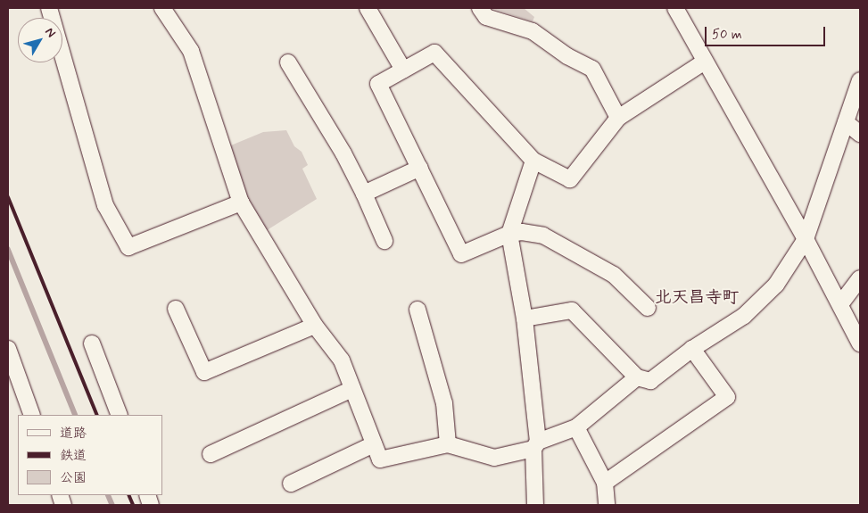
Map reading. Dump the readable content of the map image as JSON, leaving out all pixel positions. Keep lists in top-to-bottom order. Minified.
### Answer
{"districts":["北天昌寺町"],"legend":["道路","鉄道","公園"],"scale_bar":"50 m","north":"top right"}
